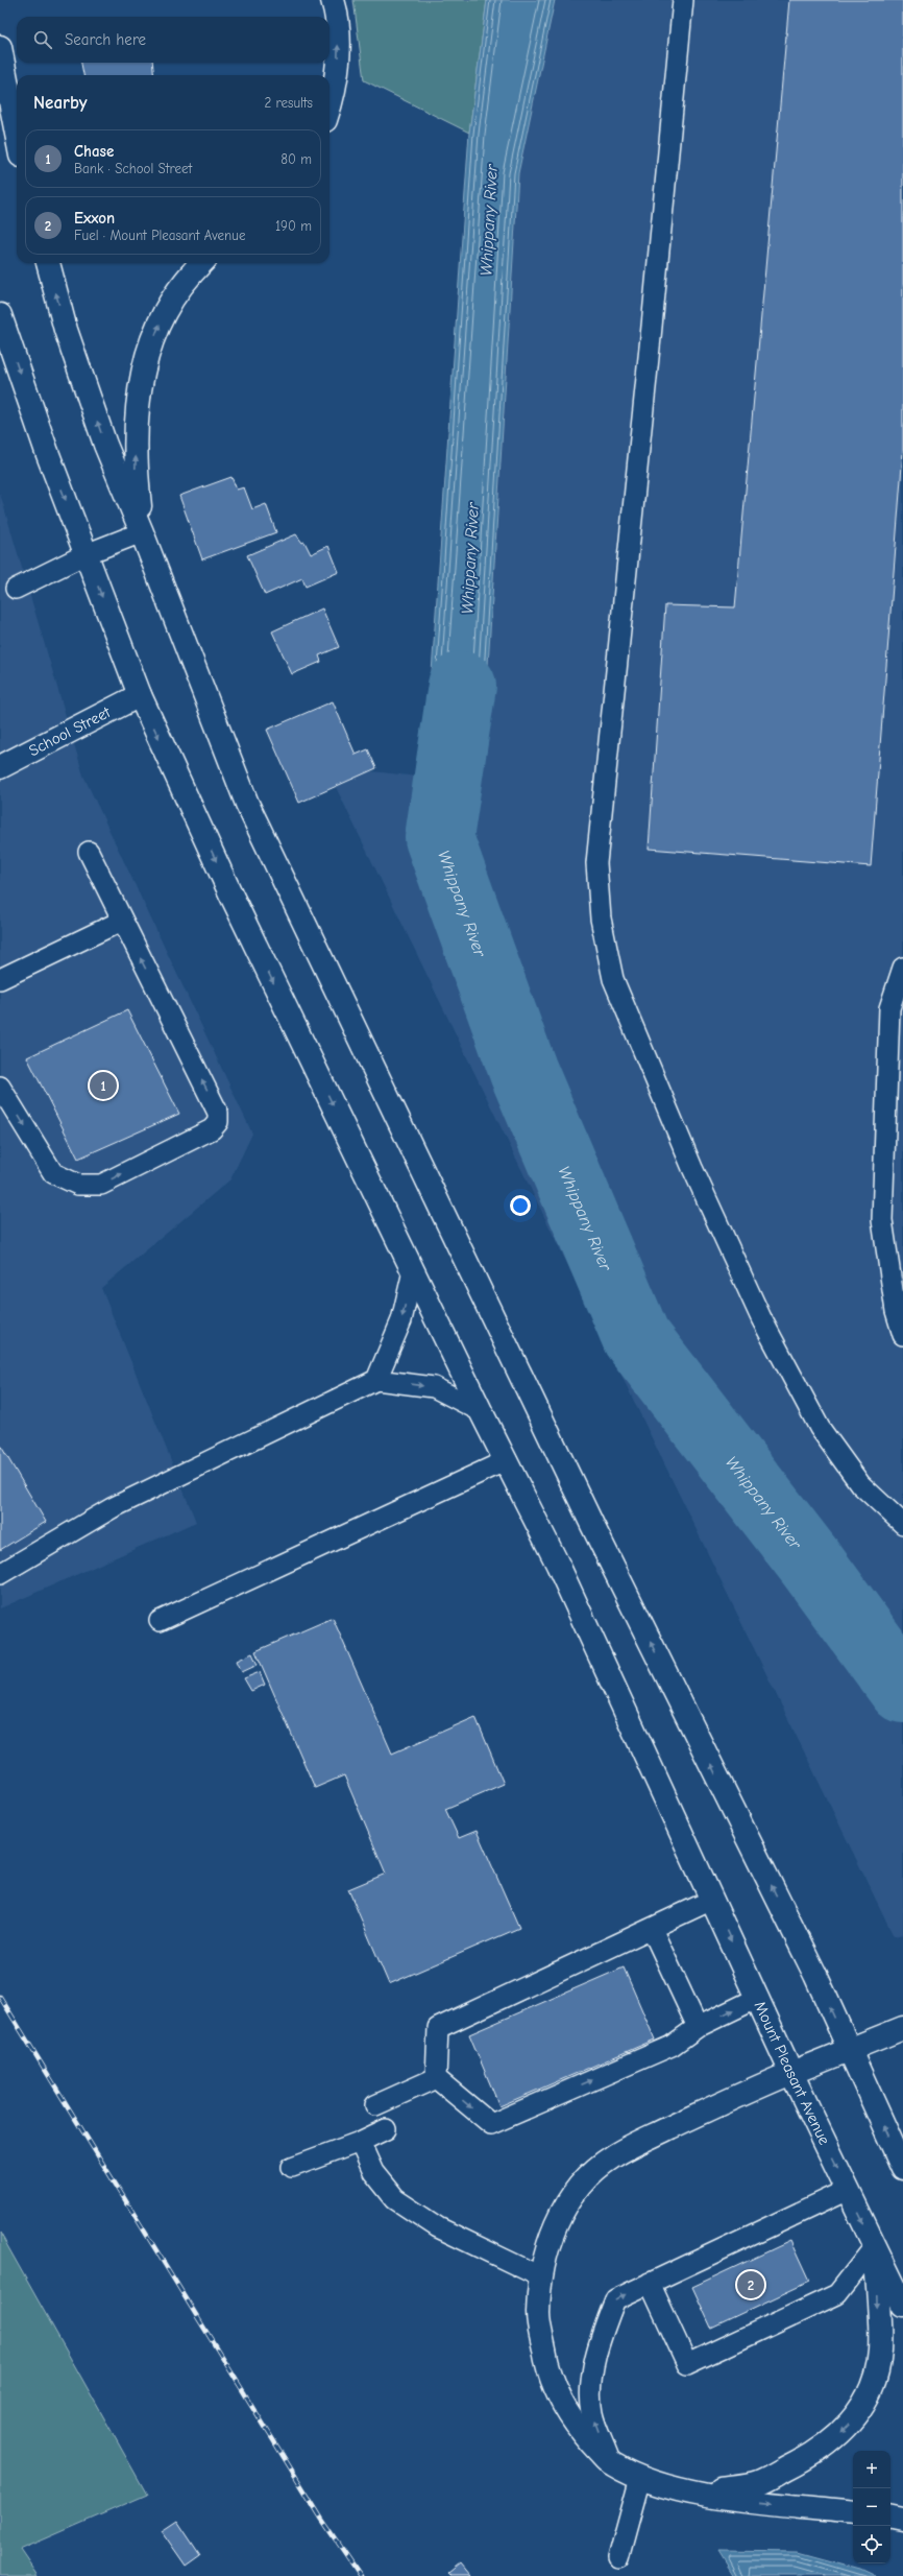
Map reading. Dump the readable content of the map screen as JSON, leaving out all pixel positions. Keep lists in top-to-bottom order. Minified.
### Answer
{"streets":{"main road":["School Street","Mount Pleasant Avenue"]},"crossings":[["School Street","Mount Pleasant Avenue"]],"water":["Whippany River"],"page":{"search":"Search here","heading":["Nearby","2 results"],"list":[{"mark":"1","name":"Chase","note":"Bank · School Street","value":"80 m"},{"mark":"2","name":"Exxon","note":"Fuel · Mount Pleasant Avenue","value":"190 m"}],"pins":["1","2"],"map_buttons":["+","−"]}}
